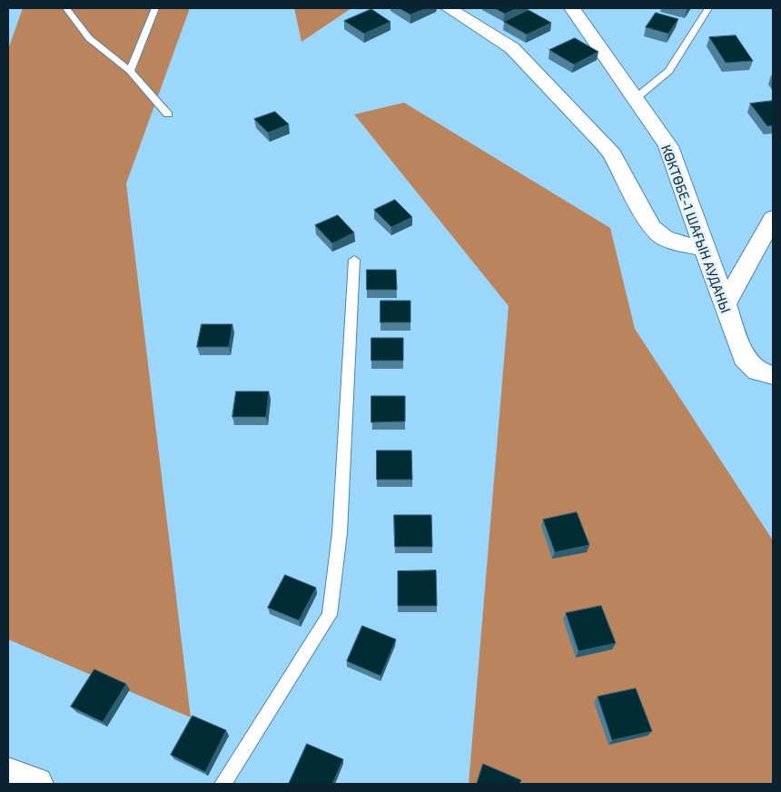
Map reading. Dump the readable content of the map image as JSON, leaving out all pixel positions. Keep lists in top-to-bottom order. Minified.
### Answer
{"streets":{"street":["КӨКТӨБЕ-1 ШАҒЫН АУДАНЫ"]}}
